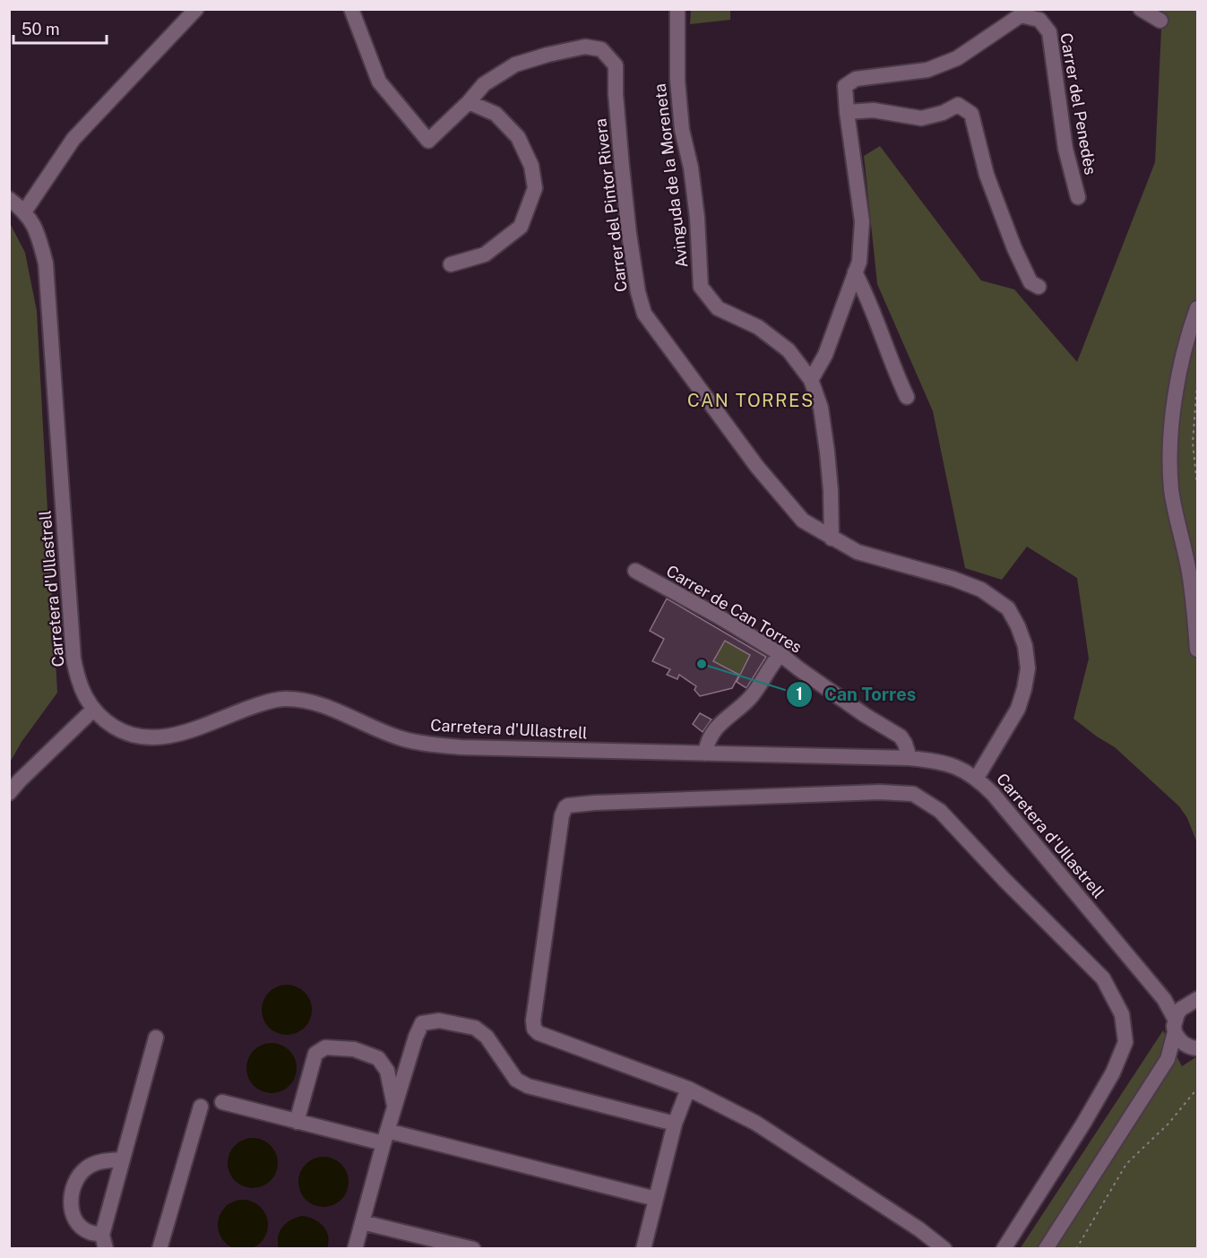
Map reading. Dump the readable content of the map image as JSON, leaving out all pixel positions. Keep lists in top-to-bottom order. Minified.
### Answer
{"streets":{"street":["Carrer del Penedès","Avinguda de la Moreneta","Carrer del Pintor Rivera","Carretera d'Ullastrell","Carrer de Can Torres"]},"crossings":[["Carrer del Penedès","Avinguda de la Moreneta"],["Avinguda de la Moreneta","Carrer del Pintor Rivera"],["Carrer del Pintor Rivera","Carretera d'Ullastrell"],["Carretera d'Ullastrell","Carrer de Can Torres"]],"districts":["CAN TORRES"],"places":["Can Torres"],"scale_bar":"50 m"}
